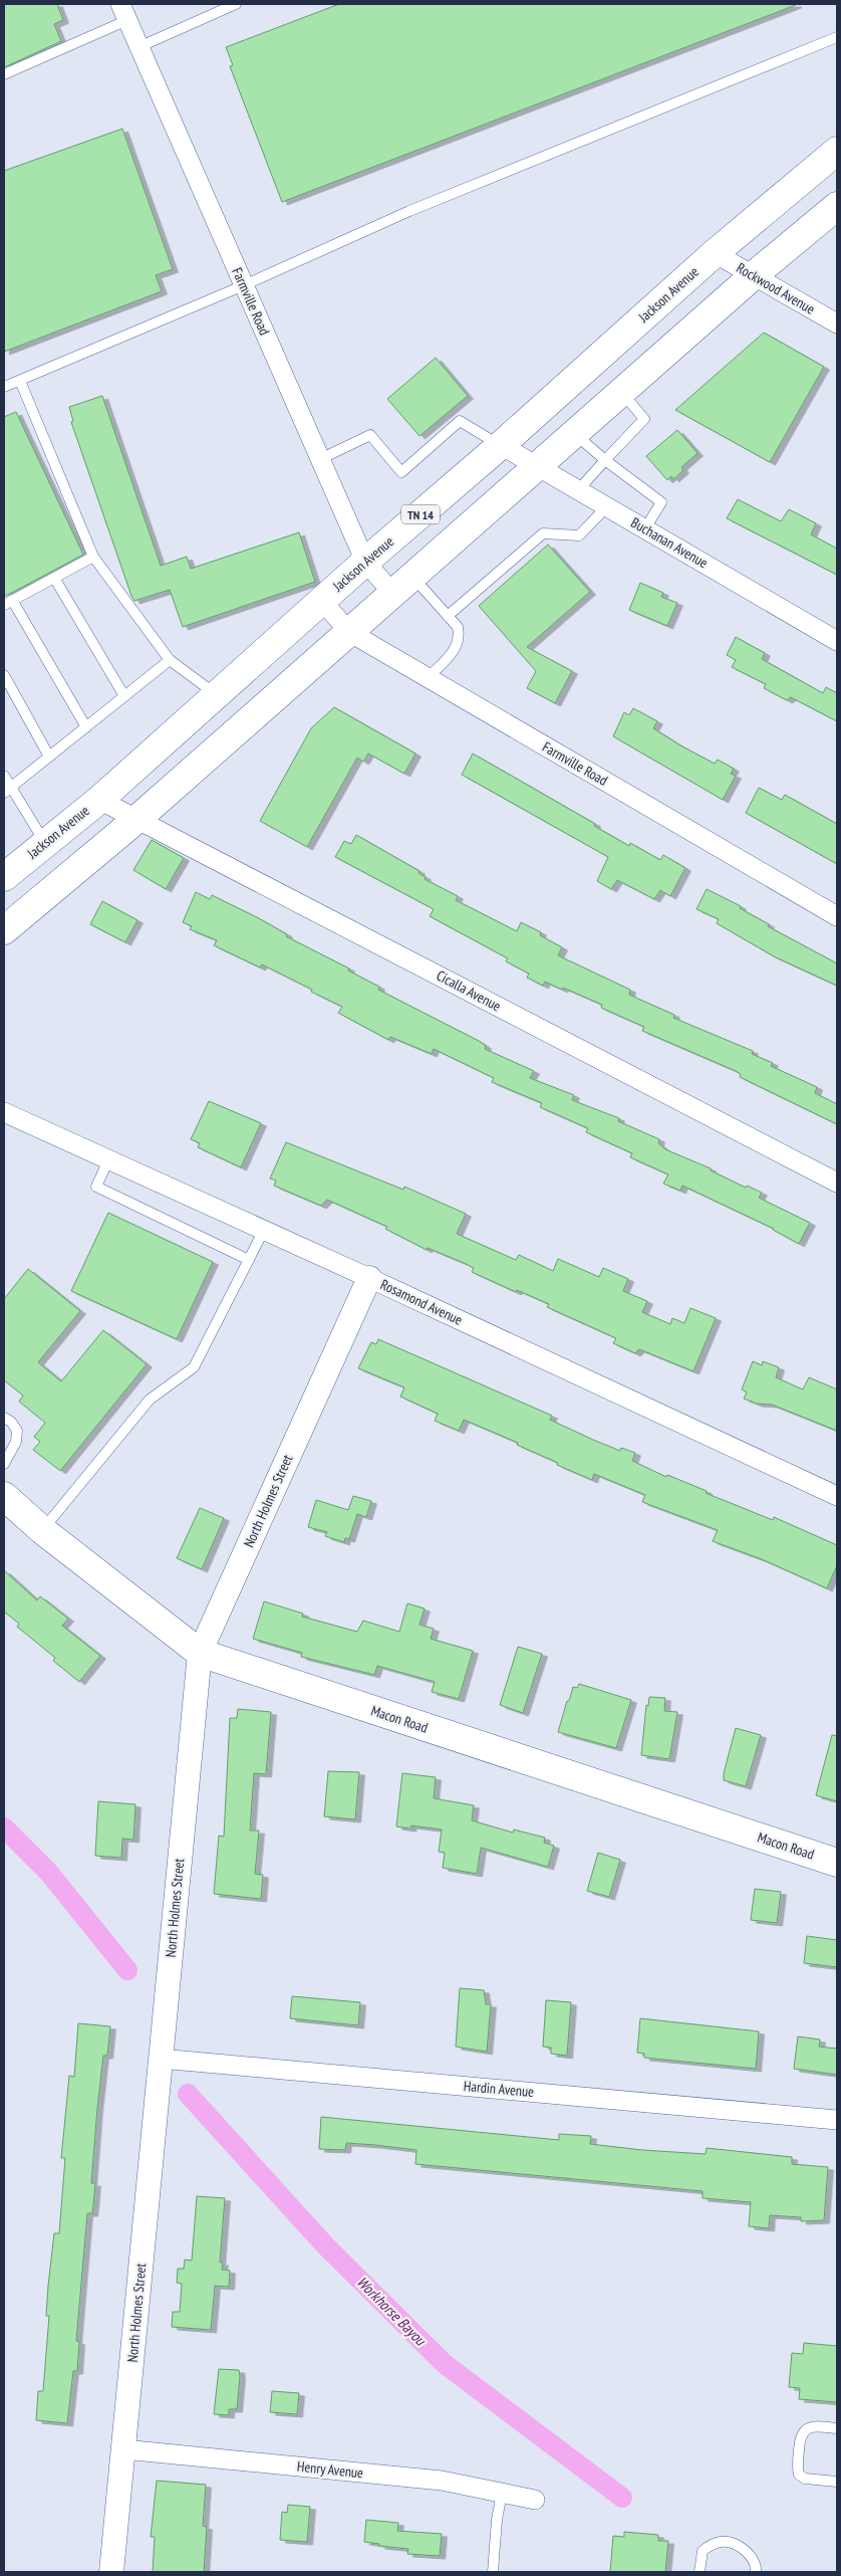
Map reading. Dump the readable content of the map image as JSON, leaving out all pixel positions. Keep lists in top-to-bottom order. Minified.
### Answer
{"streets":{"main road":["Jackson Avenue","TN 14","Macon Road"],"street":["Rockwood Avenue","Farmville Road","Buchanan Avenue","Cicalla Avenue","Rosamond Avenue","North Holmes Street","Hardin Avenue","Henry Avenue"]},"crossings":[["Rockwood Avenue","Jackson Avenue"],["Jackson Avenue","Farmville Road"],["Jackson Avenue","Buchanan Avenue"],["Jackson Avenue","Cicalla Avenue"],["Rosamond Avenue","North Holmes Street"],["North Holmes Street","Macon Road"],["North Holmes Street","Hardin Avenue"],["North Holmes Street","Henry Avenue"]],"water":["Workhorse Bayou"]}
